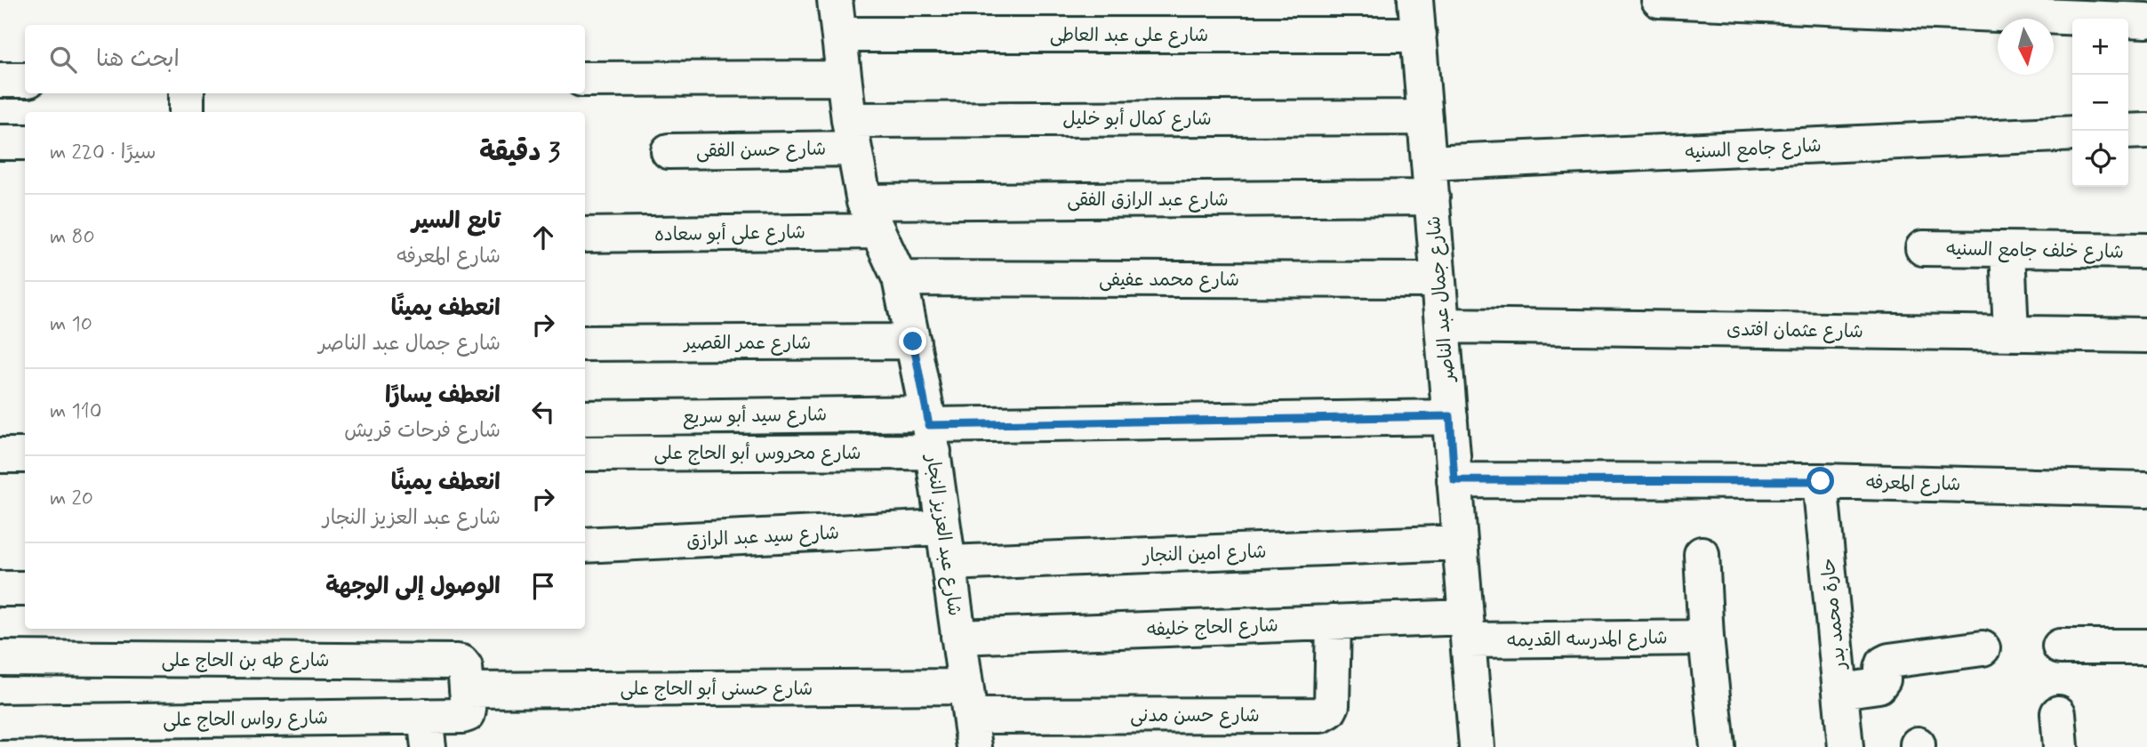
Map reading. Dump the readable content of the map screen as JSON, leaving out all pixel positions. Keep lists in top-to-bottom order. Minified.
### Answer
{"streets":{"street":["شارع على عبد العاطى","شارع كمال أبو خليل","شارع جامع السنيه","شارع حسن الفقى","شارع عبد الرازق الفقى","شارع على أبو سعاده","شارع خلف جامع السنيه","شارع محمد عفيفى","شارع جمال عبد الناصر","شارع عثمان افتدى","شارع عمر القصير","شارع سيد أبو سريع","شارع محروس أبو الحاج على","شارع المعرفه","شارع عبد العزيز النجار","شارع سيد عبد الرازق","شارع امين النجار","حارة محمد بدر","شارع الحاج خليفه","شارع المدرسه القديمه","شارع طه بن الحاج على","شارع حسنى أبو الحاج على","شارع حسن مدنى","شارع رواس الحاج على"]},"crossings":[["شارع على عبد العاطى","شارع جمال عبد الناصر"],["شارع على عبد العاطى","شارع عبد العزيز النجار"],["شارع كمال أبو خليل","شارع حسن الفقى"],["شارع كمال أبو خليل","شارع جمال عبد الناصر"],["شارع كمال أبو خليل","شارع عبد العزيز النجار"],["شارع جامع السنيه","شارع جمال عبد الناصر"],["شارع حسن الفقى","شارع عبد العزيز النجار"],["شارع عبد الرازق الفقى","شارع على أبو سعاده"],["شارع عبد الرازق الفقى","شارع جمال عبد الناصر"],["شارع عبد الرازق الفقى","شارع عبد العزيز النجار"],["شارع على أبو سعاده","شارع عبد العزيز النجار"],["شارع محمد عفيفى","شارع جمال عبد الناصر"],["شارع محمد عفيفى","شارع عبد العزيز النجار"],["شارع جمال عبد الناصر","شارع عثمان افتدى"],["شارع جمال عبد الناصر","شارع المعرفه"],["شارع جمال عبد الناصر","شارع امين النجار"],["شارع جمال عبد الناصر","شارع الحاج خليفه"],["شارع جمال عبد الناصر","شارع المدرسه القديمه"],["شارع عمر القصير","شارع عبد العزيز النجار"],["شارع سيد أبو سريع","شارع محروس أبو الحاج على"],["شارع سيد أبو سريع","شارع عبد العزيز النجار"],["شارع محروس أبو الحاج على","شارع عبد العزيز النجار"],["شارع المعرفه","حارة محمد بدر"],["شارع عبد العزيز النجار","شارع سيد عبد الرازق"],["شارع عبد العزيز النجار","شارع امين النجار"],["شارع عبد العزيز النجار","شارع الحاج خليفه"],["شارع عبد العزيز النجار","شارع حسنى أبو الحاج على"],["شارع عبد العزيز النجار","شارع حسن مدنى"],["شارع الحاج خليفه","شارع المدرسه القديمه"],["شارع الحاج خليفه","شارع حسن مدنى"],["شارع طه بن الحاج على","شارع حسنى أبو الحاج على"],["شارع طه بن الحاج على","شارع رواس الحاج على"],["شارع حسنى أبو الحاج على","شارع حسن مدنى"],["شارع حسنى أبو الحاج على","شارع رواس الحاج على"]],"north":"bottom","page":{"map_buttons":["+","−"],"search":"ابحث هنا","heading":["3 دقيقة","سيرًا · 220 m"],"list":[["تابع السير","شارع المعرفه","80 m"],["انعطف يمينًا","شارع جمال عبد الناصر","10 m"],["انعطف يسارًا","شارع فرحات قريش","110 m"],["انعطف يمينًا","شارع عبد العزيز النجار","20 m"],"الوصول إلى الوجهة"]}}
